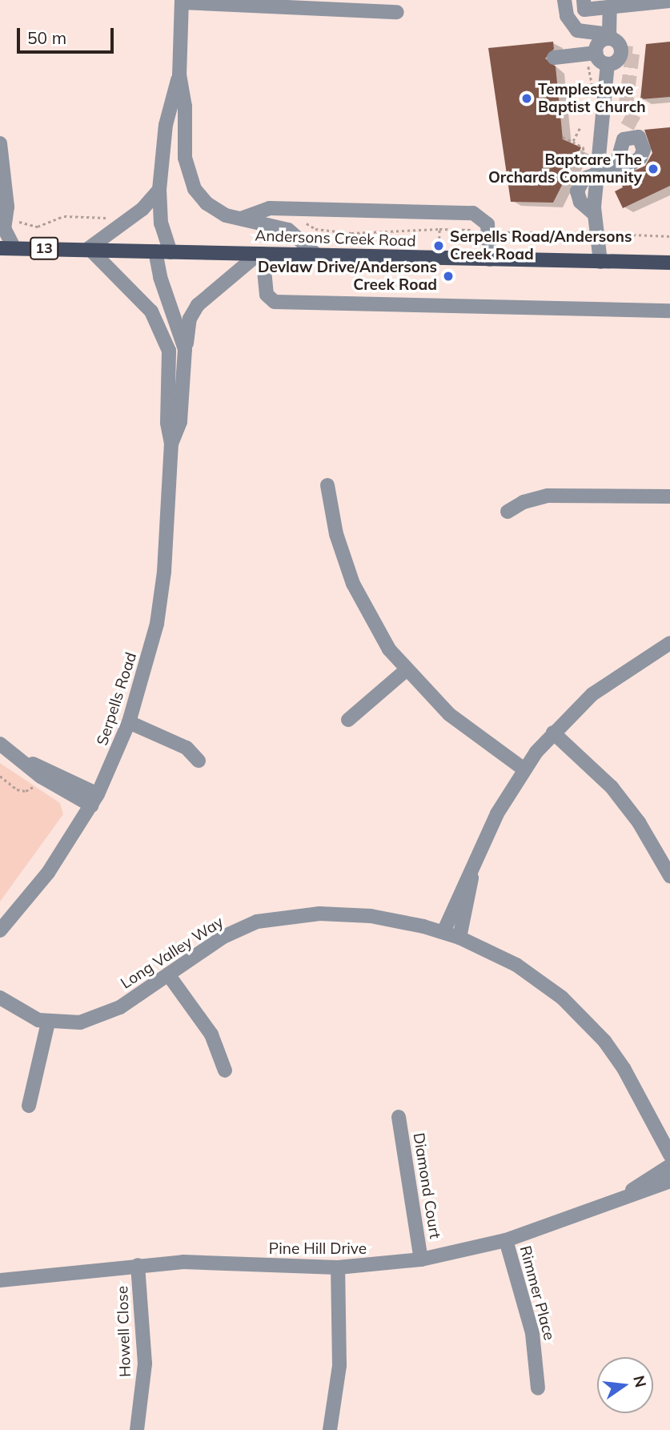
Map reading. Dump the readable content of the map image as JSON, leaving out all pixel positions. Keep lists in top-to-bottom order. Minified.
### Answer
{"streets":{"main road":["Andersons Creek Road","13"],"street":["Serpells Road","Long Valley Way","Diamond Court","Pine Hill Drive","Rimmer Place","Howell Close"]},"crossings":[["Andersons Creek Road","Serpells Road"],["Diamond Court","Pine Hill Drive"],["Pine Hill Drive","Rimmer Place"],["Pine Hill Drive","Howell Close"]],"places":["Templestowe Baptist Church","Baptcare The Orchards Community","Serpells Road/Andersons Creek Road","Devlaw Drive/Andersons Creek Road"],"scale_bar":"50 m","north":"right"}
